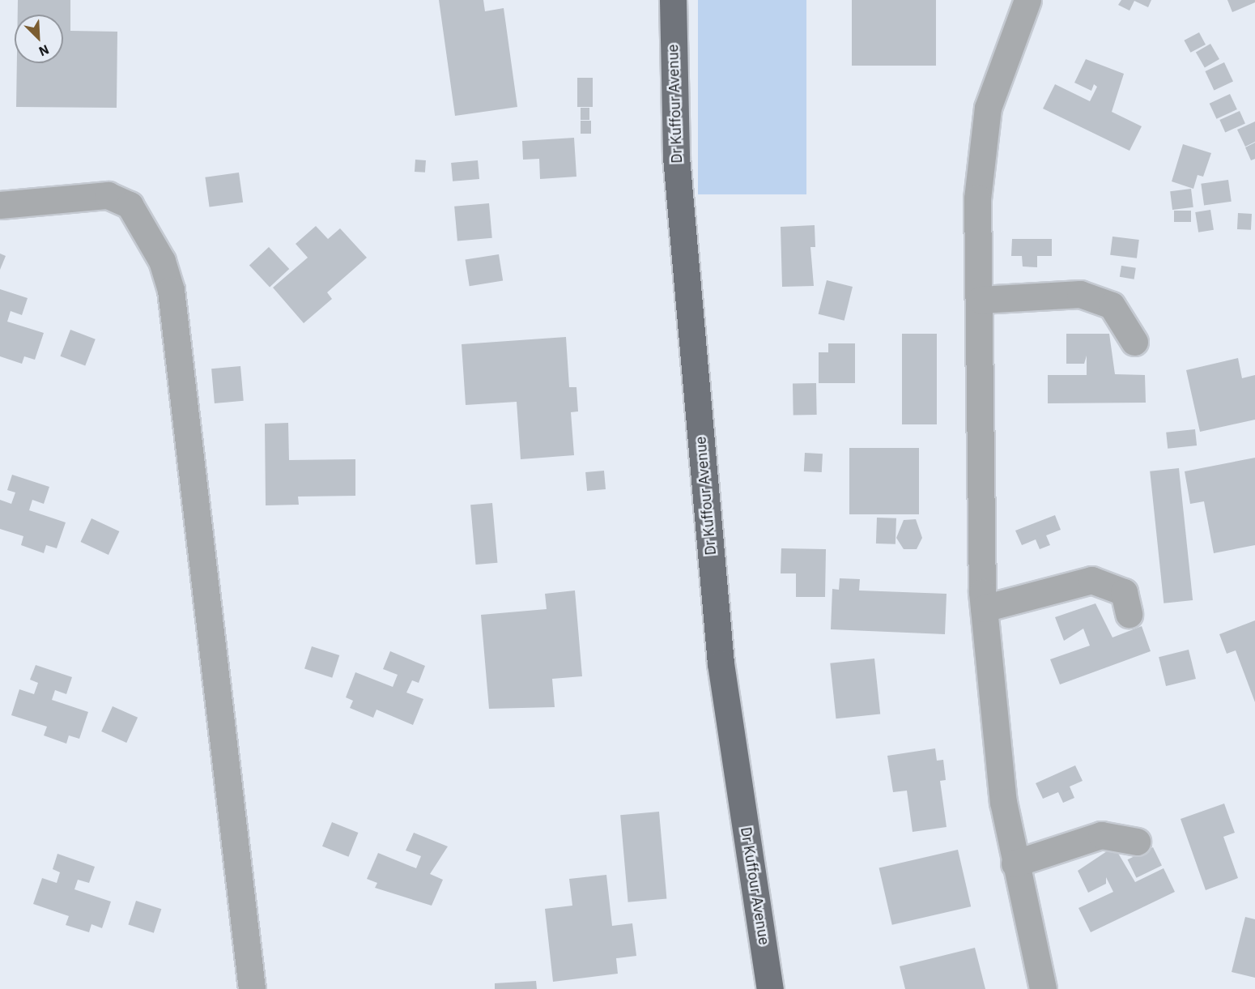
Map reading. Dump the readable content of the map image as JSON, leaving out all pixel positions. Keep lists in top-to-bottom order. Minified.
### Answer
{"streets":{"main road":["Dr Kuffour Avenue"]},"north":"bottom right"}
